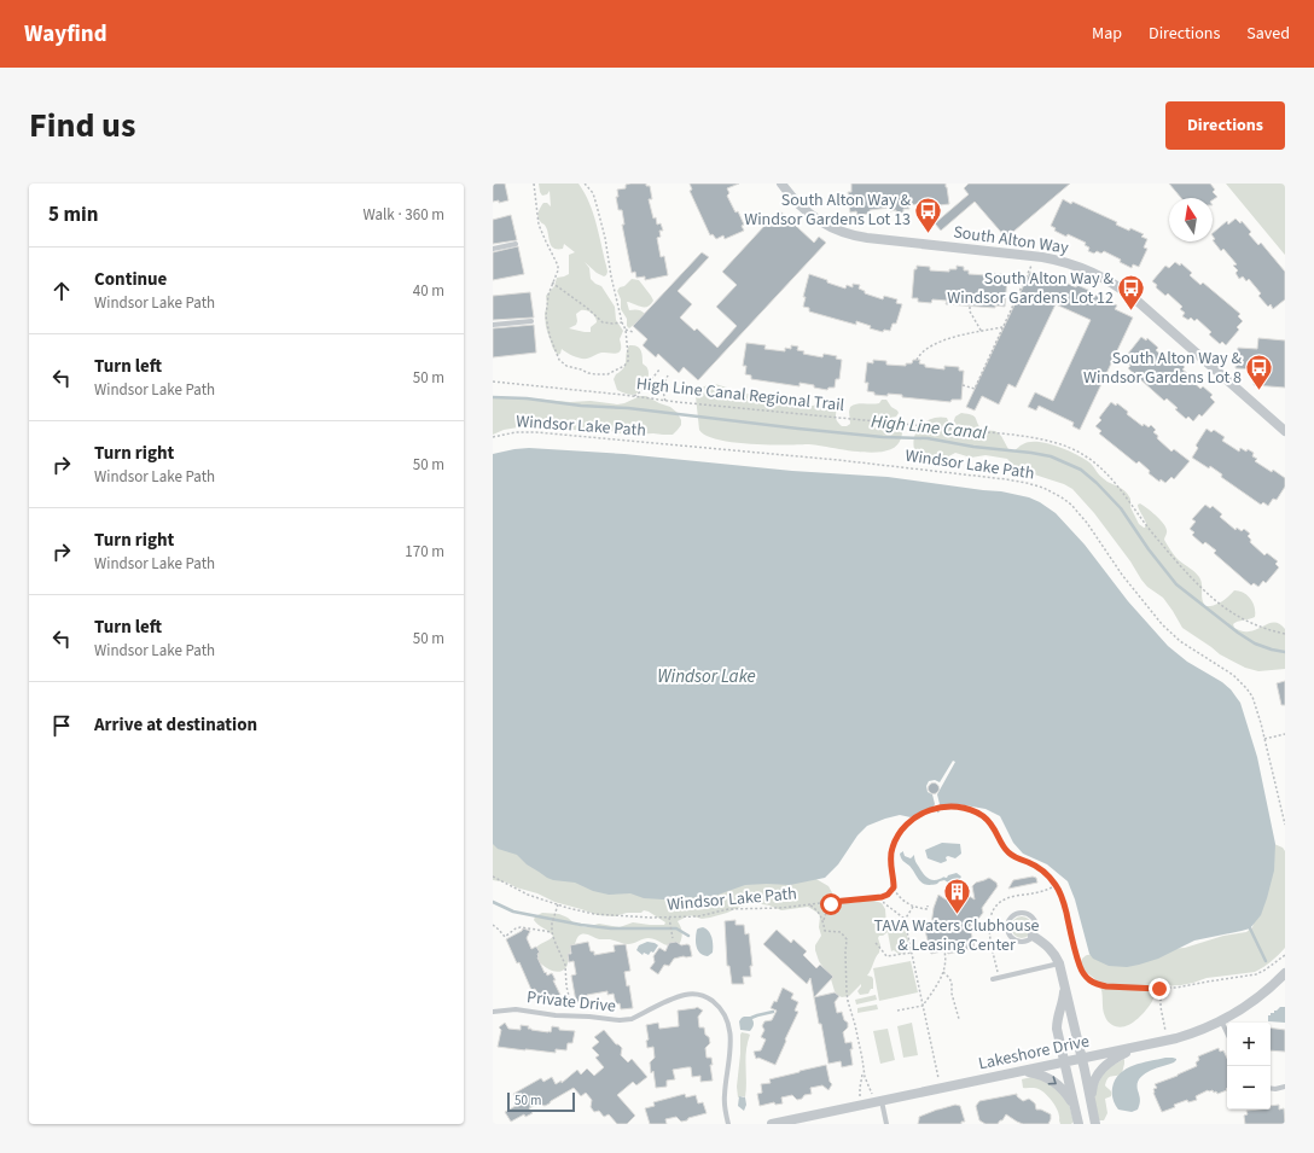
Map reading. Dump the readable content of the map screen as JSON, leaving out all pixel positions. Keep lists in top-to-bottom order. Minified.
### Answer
{"streets":{"street":["South Alton Way","Lakeshore Drive"],"lane":["Private Drive"],"path":["High Line Canal Regional Trail","Windsor Lake Path"]},"water":["High Line Canal","Windsor Lake"],"places":{"bus stop":["South Alton Way & Windsor Gardens Lot 13","South Alton Way & Windsor Gardens Lot 12","South Alton Way & Windsor Gardens Lot 8"],"building":["TAVA Waters Clubhouse & Leasing Center"]},"scale_bar":"50 m","north":"top","page":{"header":"Wayfind","nav":["Map","Directions","Saved"],"title":"Find us","buttons":"Directions","heading":["5 min","Walk · 360 m"],"list":[["Continue","Windsor Lake Path","40 m"],["Turn left","Windsor Lake Path","50 m"],["Turn right","Windsor Lake Path","50 m"],["Turn right","Windsor Lake Path","170 m"],["Turn left","Windsor Lake Path","50 m"],"Arrive at destination"],"map_buttons":["+","−"],"scale":"50 m"}}
